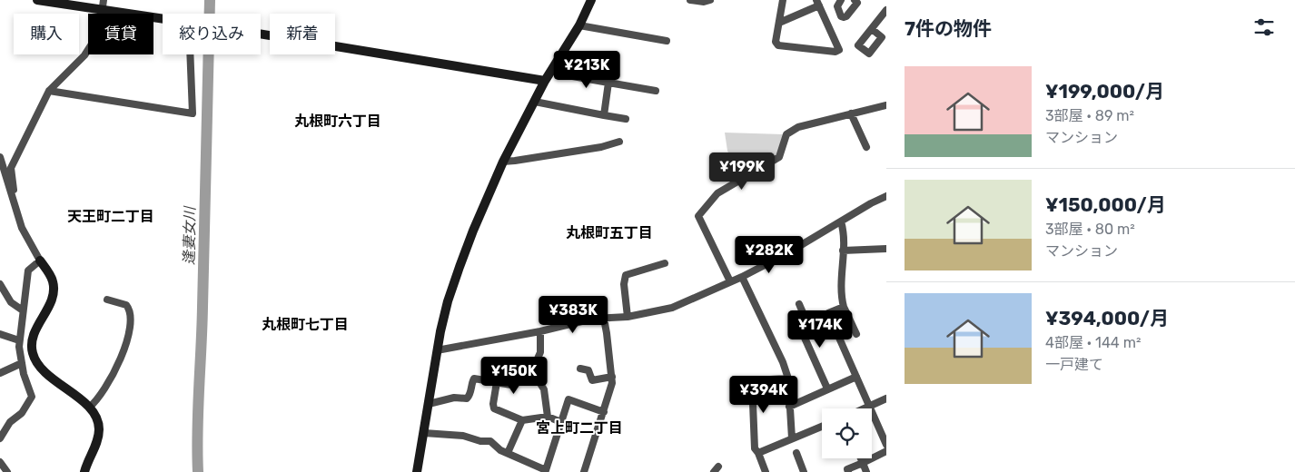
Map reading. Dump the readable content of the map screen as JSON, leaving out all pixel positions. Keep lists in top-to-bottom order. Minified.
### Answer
{"districts":["丸根町六丁目","天王町二丁目","丸根町五丁目","丸根町七丁目","宮上町二丁目"],"water":["逢妻女川"],"page":{"heading":"7件の物件","chip":["購入","賃貸","絞り込み","新着"],"price":["¥213K","¥199K","¥282K","¥383K","¥174K","¥150K","¥394K"],"list":[{"name":"¥199,000/月","note":"3部屋 · 89 m² · マンション"},{"name":"¥150,000/月","note":"3部屋 · 80 m² · マンション"},{"name":"¥394,000/月","note":"4部屋 · 144 m² · 一戸建て"}]}}
